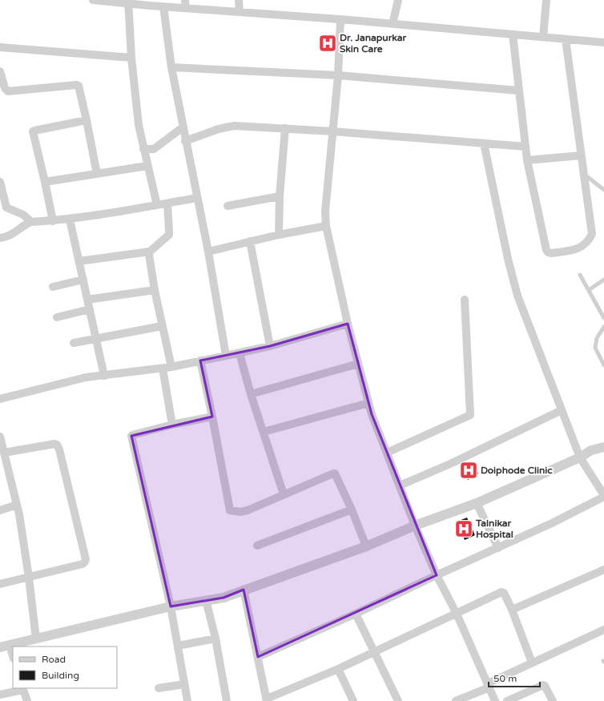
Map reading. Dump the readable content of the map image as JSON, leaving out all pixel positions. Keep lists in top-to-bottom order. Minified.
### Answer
{"places":{"hospital":["Dr. Janapurkar Skin Care","Doiphode Clinic","Talnikar Hospital"]},"legend":["Road","Building"],"scale_bar":"50 m"}
